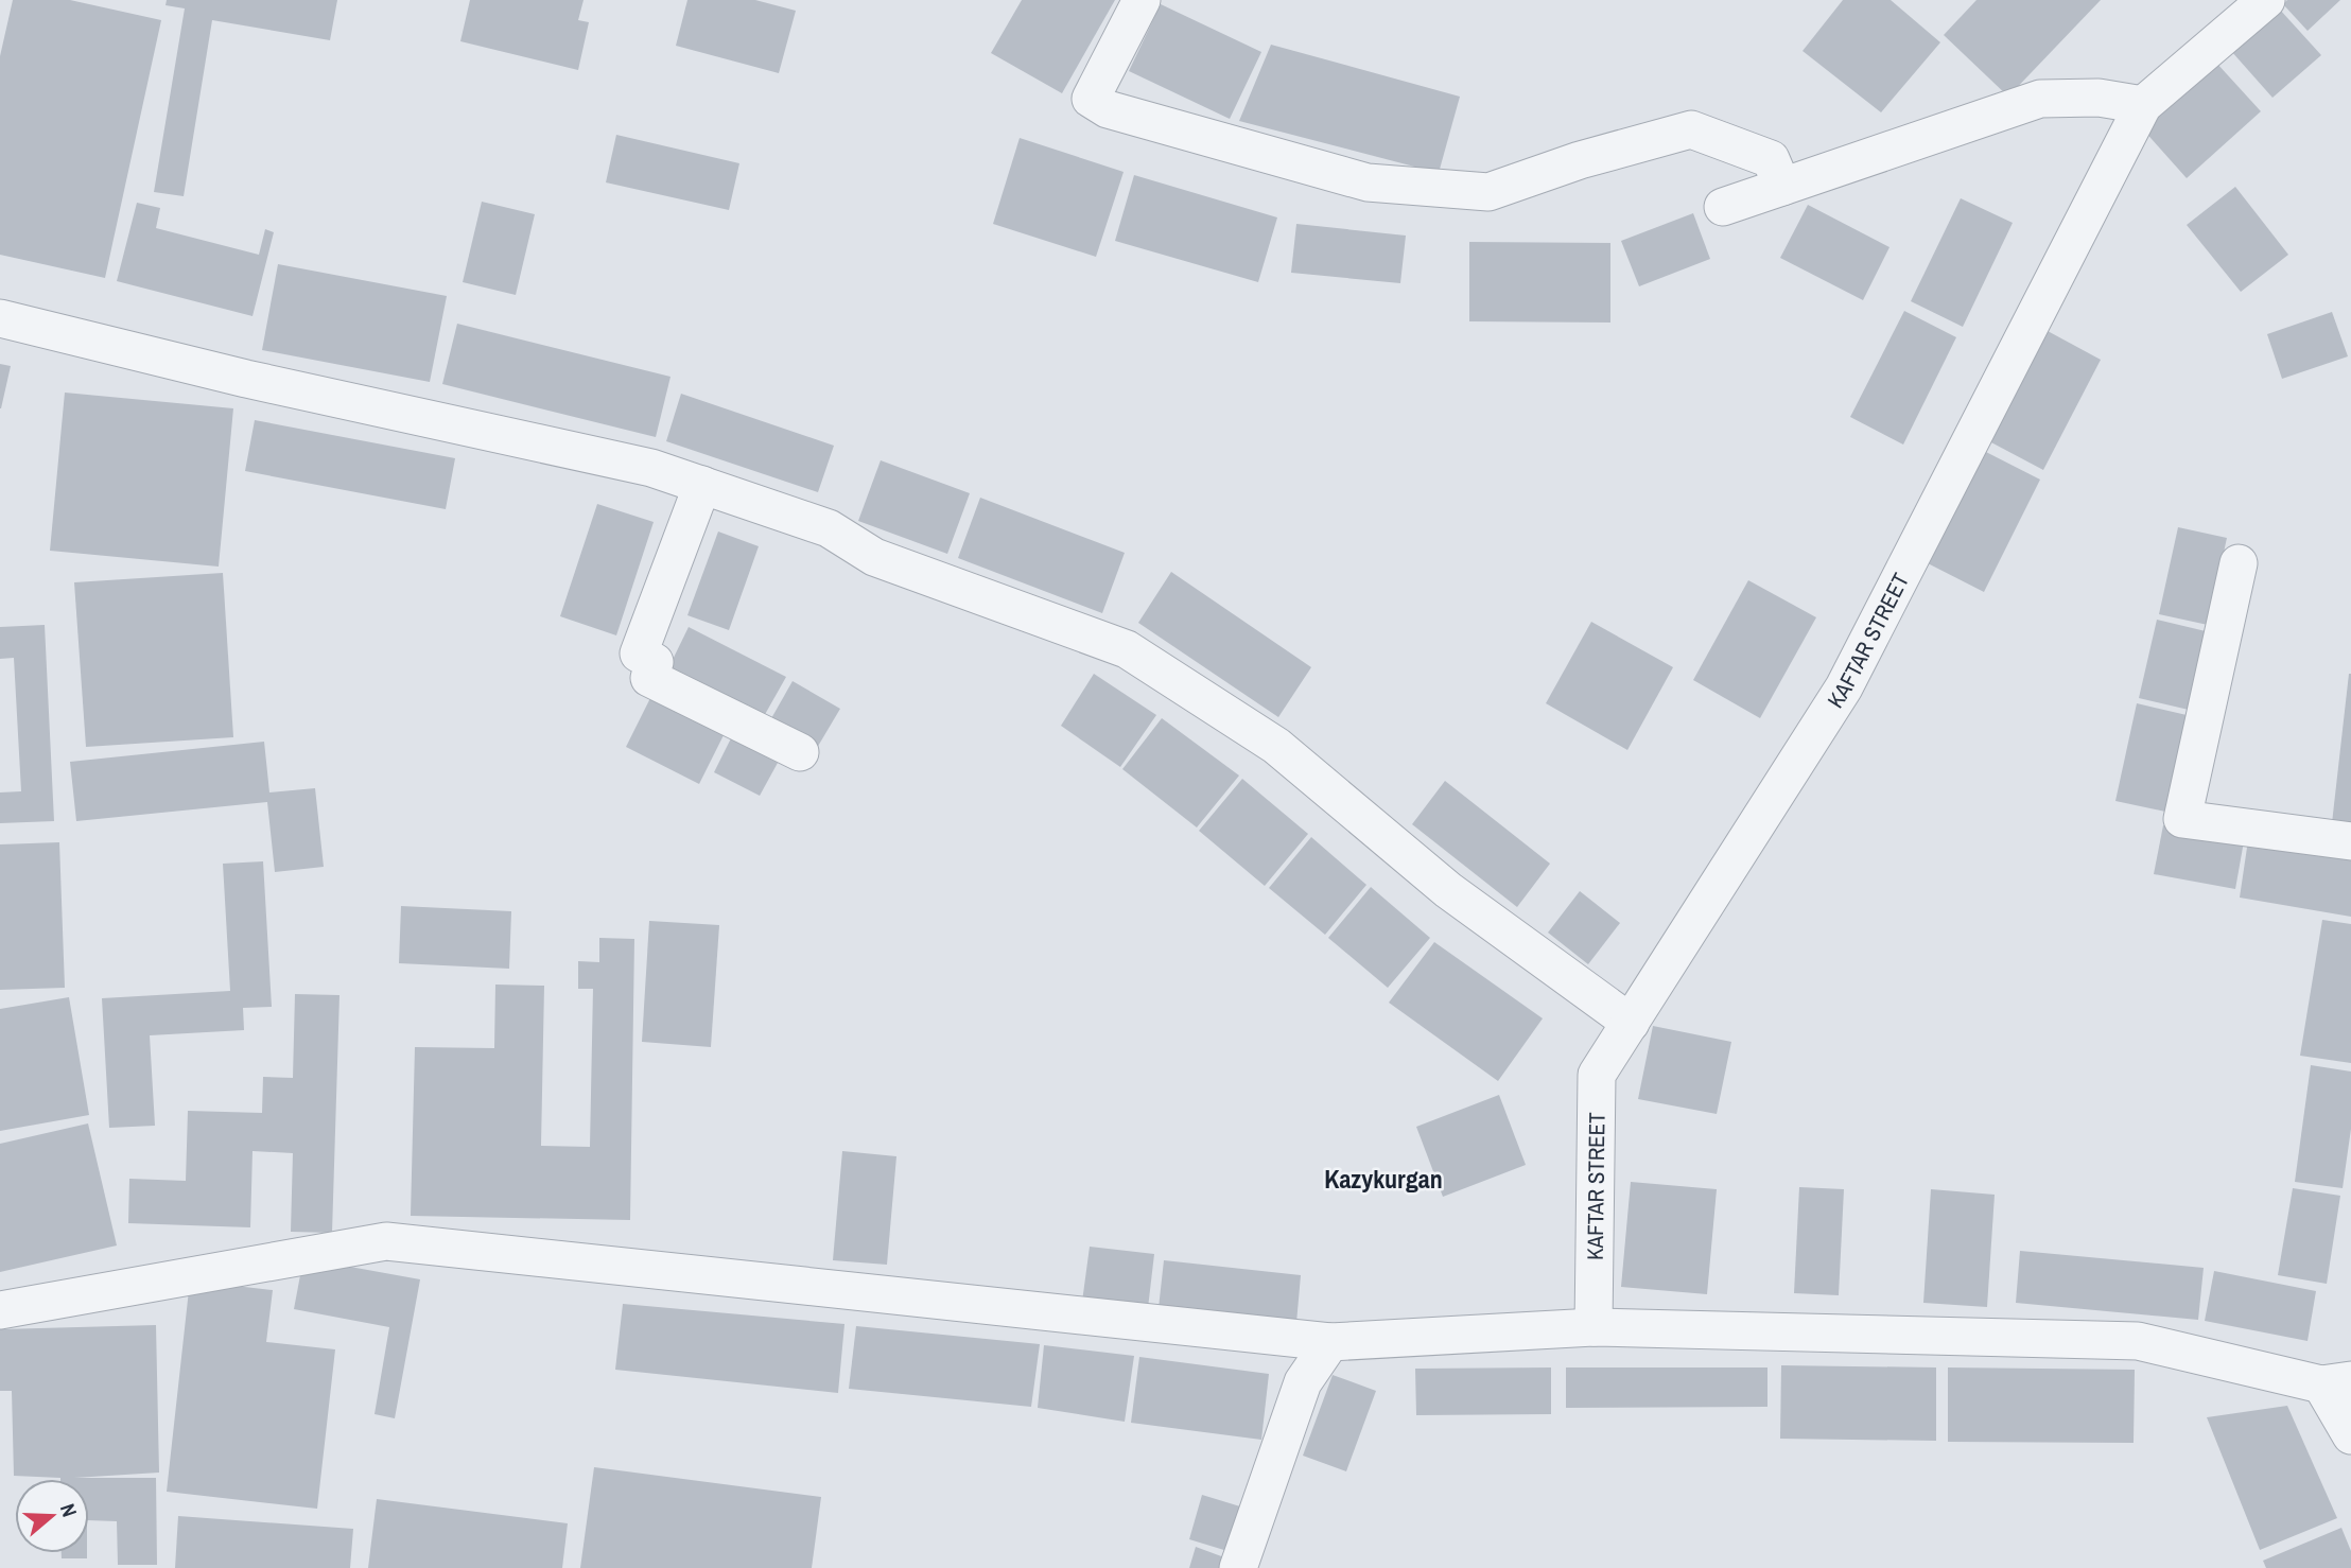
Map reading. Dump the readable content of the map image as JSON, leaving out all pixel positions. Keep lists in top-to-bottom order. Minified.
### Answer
{"streets":{"street":["KAFTAR STREET"]},"districts":["Kazykurgan"],"north":"right"}
